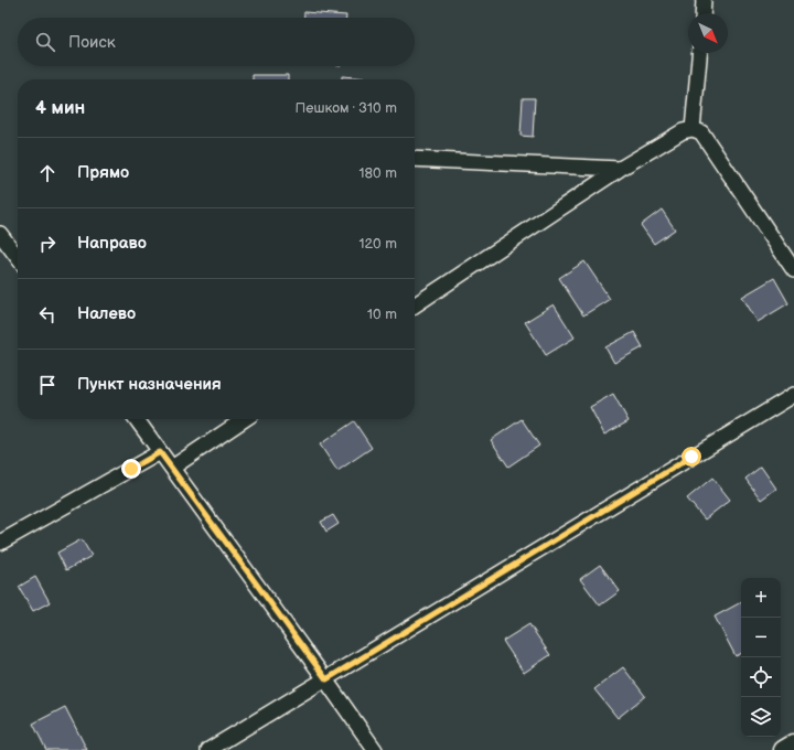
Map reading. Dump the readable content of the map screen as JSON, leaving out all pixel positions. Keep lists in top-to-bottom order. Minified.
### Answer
{"north":"bottom right","page":{"search":"Поиск","heading":["4 мин","Пешком · 310 m"],"list":[["Прямо","180 m"],["Направо","120 m"],["Налево","10 m"],"Пункт назначения"],"map_buttons":["+","−"]}}
